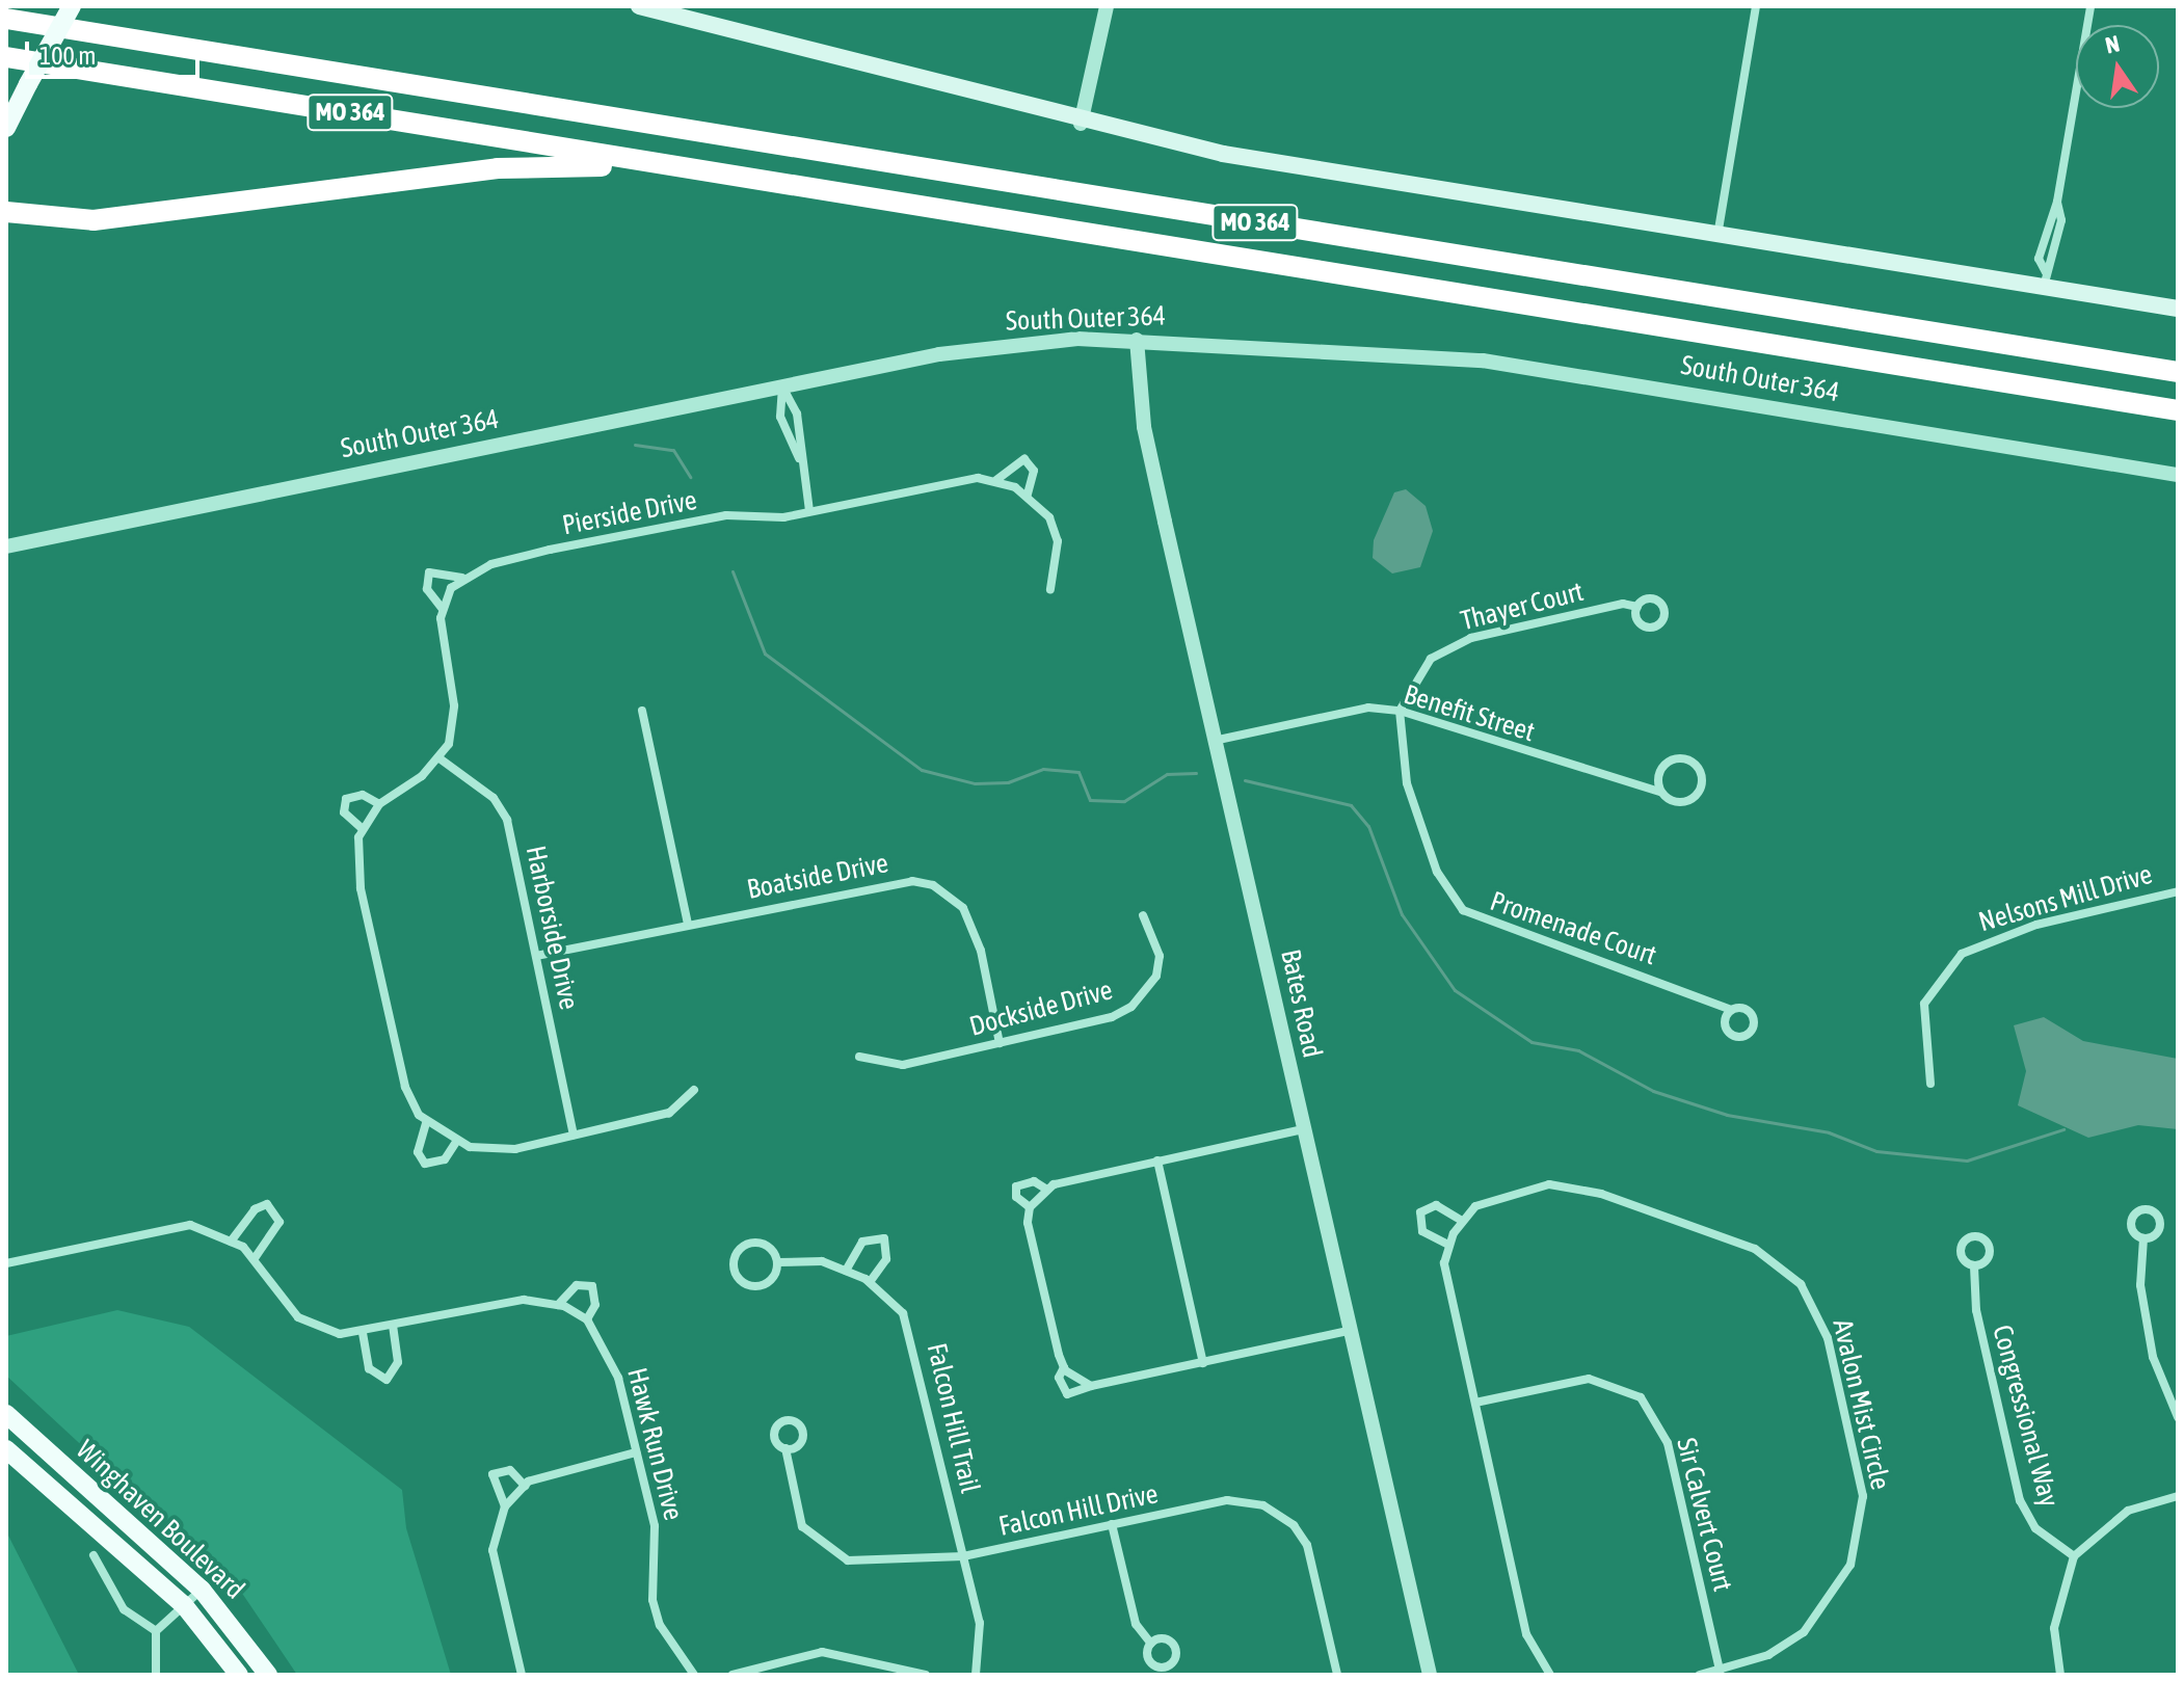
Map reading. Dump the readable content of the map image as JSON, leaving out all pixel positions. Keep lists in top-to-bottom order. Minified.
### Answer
{"streets":{"highway":["MO 364"],"main road":["Winghaven Boulevard"],"street":["South Outer 364","Pierside Drive","Thayer Court","Benefit Street","Boatside Drive","Nelsons Mill Drive","Harborside Drive","Promenade Court","Bates Road","Dockside Drive","Avalon Mist Circle","Congressional Way","Falcon Hill Trail","Hawk Run Drive","Falcon Hill Drive","Sir Calvert Court"]},"crossings":[["South Outer 364","Bates Road"],["Pierside Drive","Harborside Drive"],["Thayer Court","Benefit Street"],["Thayer Court","Promenade Court"],["Benefit Street","Promenade Court"],["Benefit Street","Bates Road"],["Boatside Drive","Harborside Drive"],["Boatside Drive","Dockside Drive"],["Avalon Mist Circle","Sir Calvert Court"],["Falcon Hill Trail","Falcon Hill Drive"]],"scale_bar":"100 m","north":"top"}
